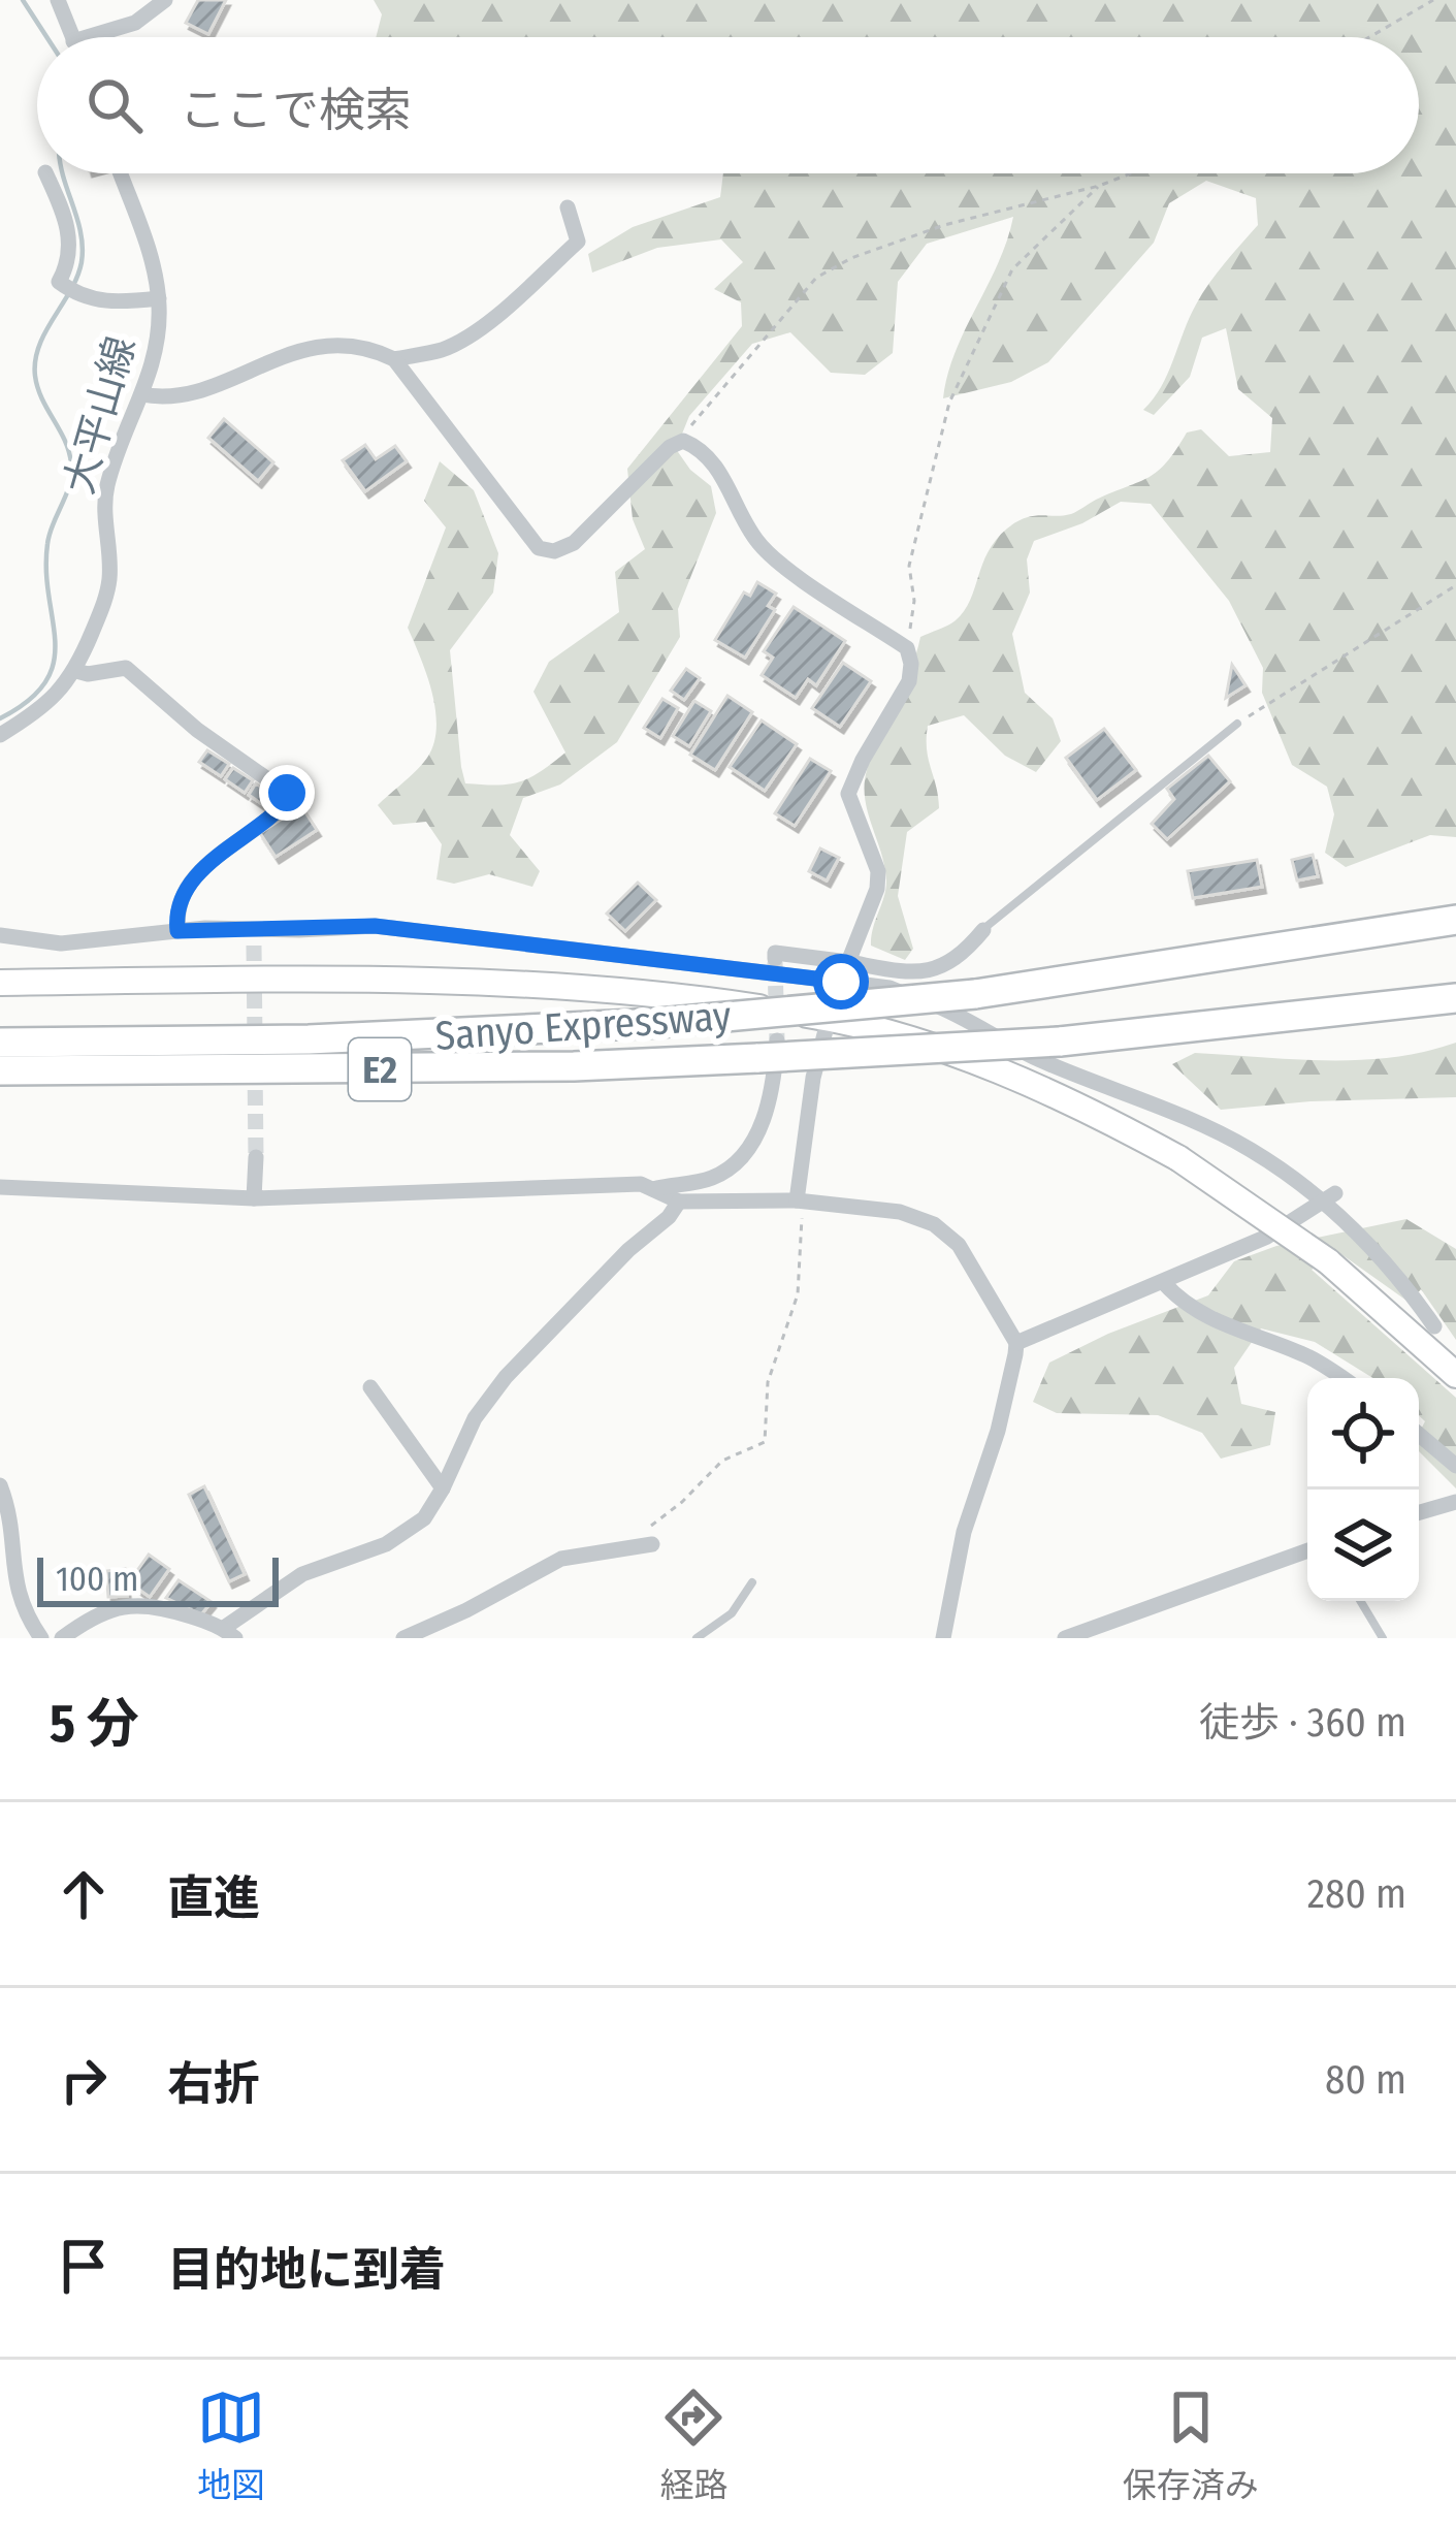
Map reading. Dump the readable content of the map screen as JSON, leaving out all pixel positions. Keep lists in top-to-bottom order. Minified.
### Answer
{"streets":{"highway":["Sanyo Expressway","E2"],"street":["大平山線"]},"scale_bar":"100 m","page":{"search":"ここで検索","scale":"100 m","heading":["5 分","徒歩 · 360 m"],"list":[["直進","280 m"],["右折","80 m"],"目的地に到着"],"nav":["地図","経路","保存済み"]}}
